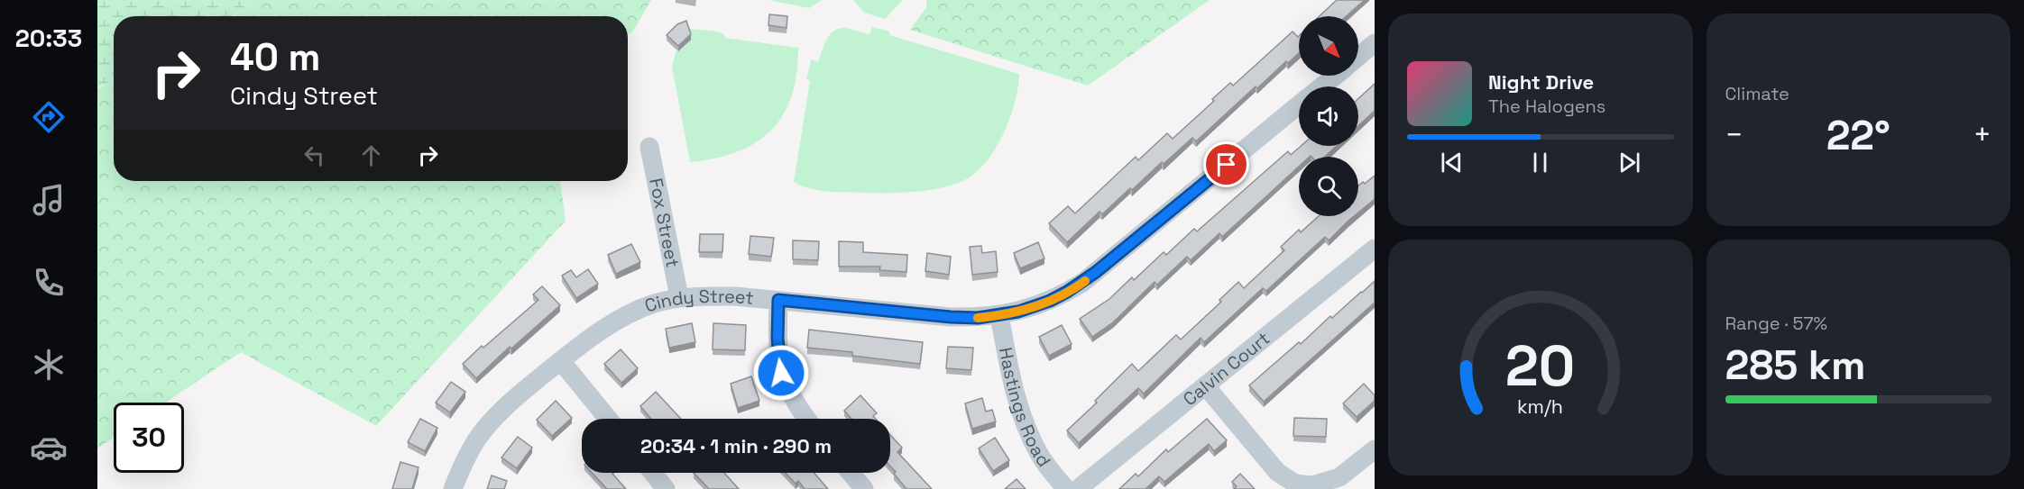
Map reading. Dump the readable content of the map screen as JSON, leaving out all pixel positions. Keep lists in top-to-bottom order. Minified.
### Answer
{"streets":{"street":["Fox Street","Cindy Street","Calvin Court","Hastings Road"]},"crossings":[["Fox Street","Cindy Street"],["Cindy Street","Hastings Road"]],"north":"bottom right","page":{"tabs":"20:33","tile":["Climate",["Range · 57%","285 km"]],"turn":["40 m","Cindy Street"],"song":["Night Drive","The Halogens"],"heat":["−","22°","+"],"limit":"30","trip":"20:34 · 1 min · 290 m","gauge":["20","km/h"]}}
